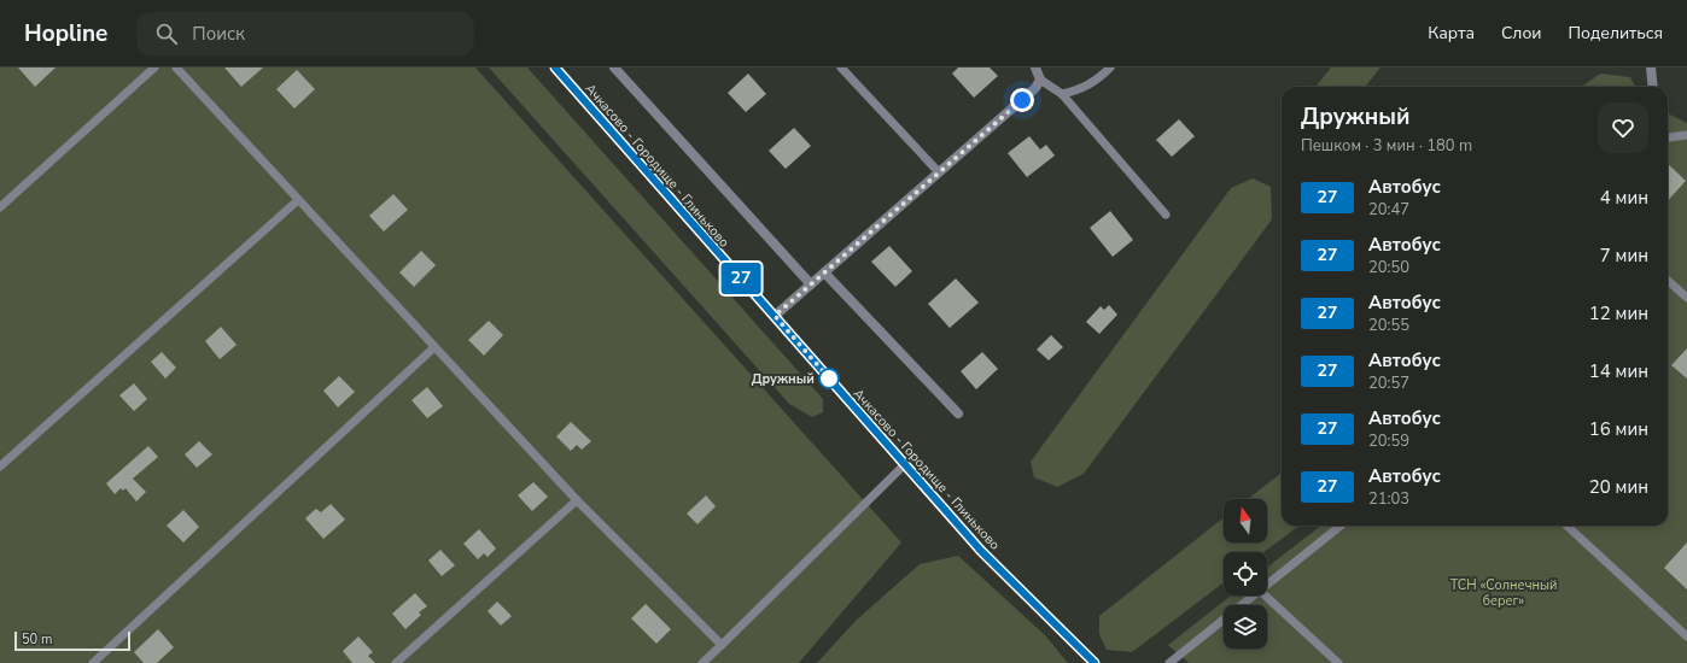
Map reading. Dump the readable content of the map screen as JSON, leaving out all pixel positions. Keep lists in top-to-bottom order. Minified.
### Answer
{"streets":{"street":["Ачкасово - Городище - Глиньково"]},"parks":["ТСН «Солнечный берег»"],"places":["Дружный"],"lines":["bus line 27"],"scale_bar":"50 m","north":"top","page":{"header":"Hopline","search":"Поиск","nav":["Карта","Слои","Поделиться"],"on_map":"27","heading":["Дружный","Пешком · 3 мин · 180 m"],"list":[{"mark":"27","name":"Автобус","note":"20:47","value":"4 мин"},{"mark":"27","name":"Автобус","note":"20:50","value":"7 мин"},{"mark":"27","name":"Автобус","note":"20:55","value":"12 мин"},{"mark":"27","name":"Автобус","note":"20:57","value":"14 мин"},{"mark":"27","name":"Автобус","note":"20:59","value":"16 мин"},{"mark":"27","name":"Автобус","note":"21:03","value":"20 мин"}],"scale":"50 m"}}
